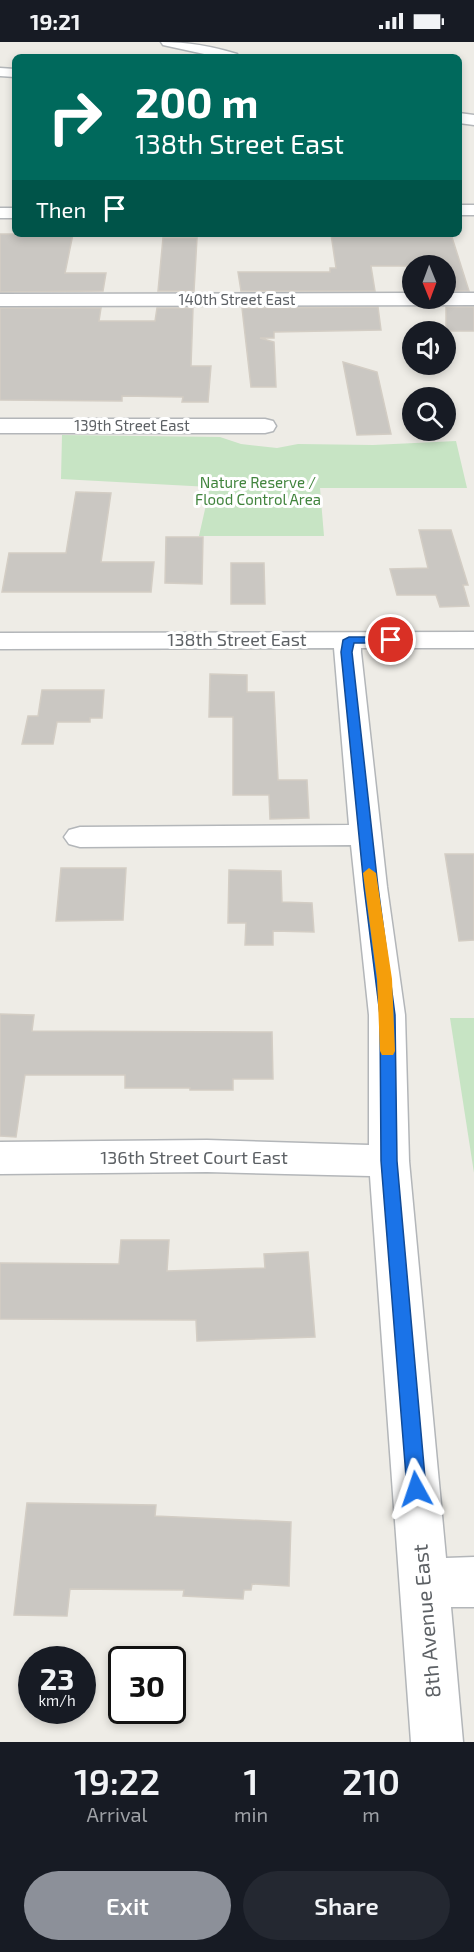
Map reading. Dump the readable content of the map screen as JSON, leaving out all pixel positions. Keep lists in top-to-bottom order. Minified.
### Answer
{"streets":{"street":["140th Street East","139th Street East","138th Street East","136th Street Court East","8th Avenue East"]},"crossings":[["138th Street East","8th Avenue East"],["136th Street Court East","8th Avenue East"]],"parks":["Nature Reserve / Flood Control Area"],"north":"bottom","page":{"status":"19:21","turn":["200 m","138th Street East"],"then":"Then","speed":"23 km/h","limit":"30","eta":["19:22","Arrival","1","min","210","m"],"buttons":["Exit","Share"]}}
